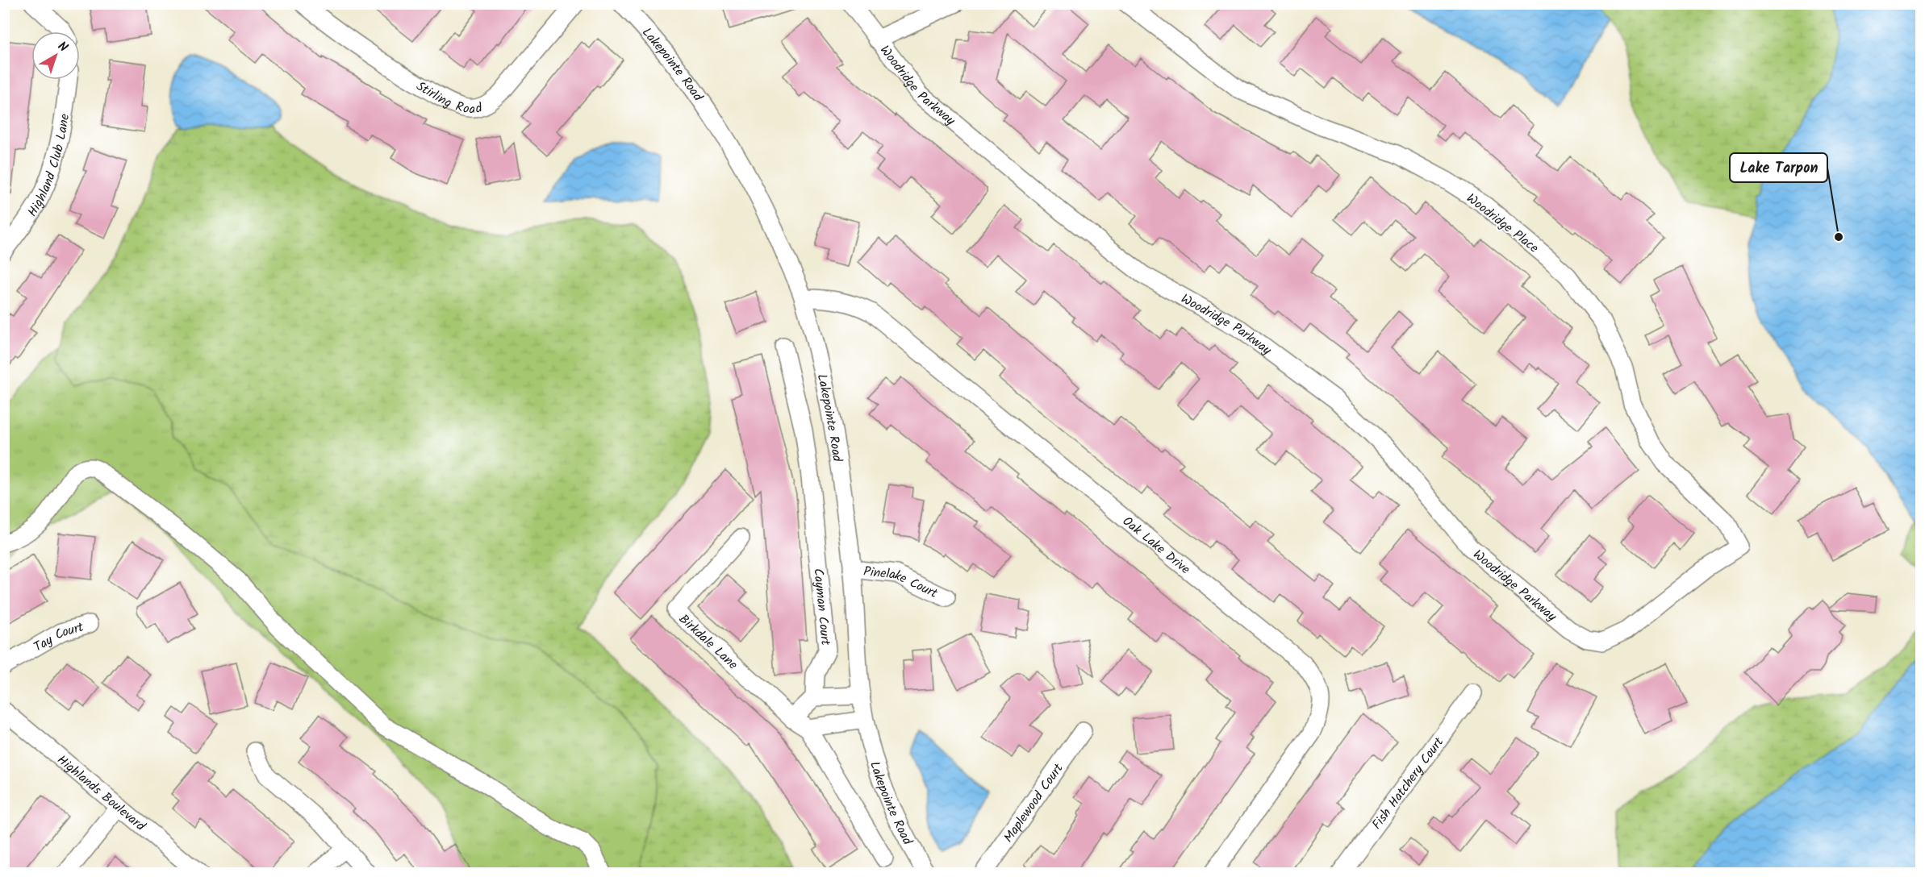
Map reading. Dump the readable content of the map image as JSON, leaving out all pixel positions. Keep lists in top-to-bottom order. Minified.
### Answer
{"streets":{"street":["Lakepointe Road","Woodridge Parkway","Stirling Road","Highland Club Lane","Woodridge Place","Oak Lake Drive","Pinelake Court","Cayman Court","Tay Court","Birkdale Lane","Fish Hatchery Court","Highlands Boulevard","Maplewood Court"]},"crossings":[["Lakepointe Road","Oak Lake Drive"],["Lakepointe Road","Pinelake Court"],["Woodridge Parkway","Woodridge Place"]],"places":["Lake Tarpon"],"north":"top right"}
